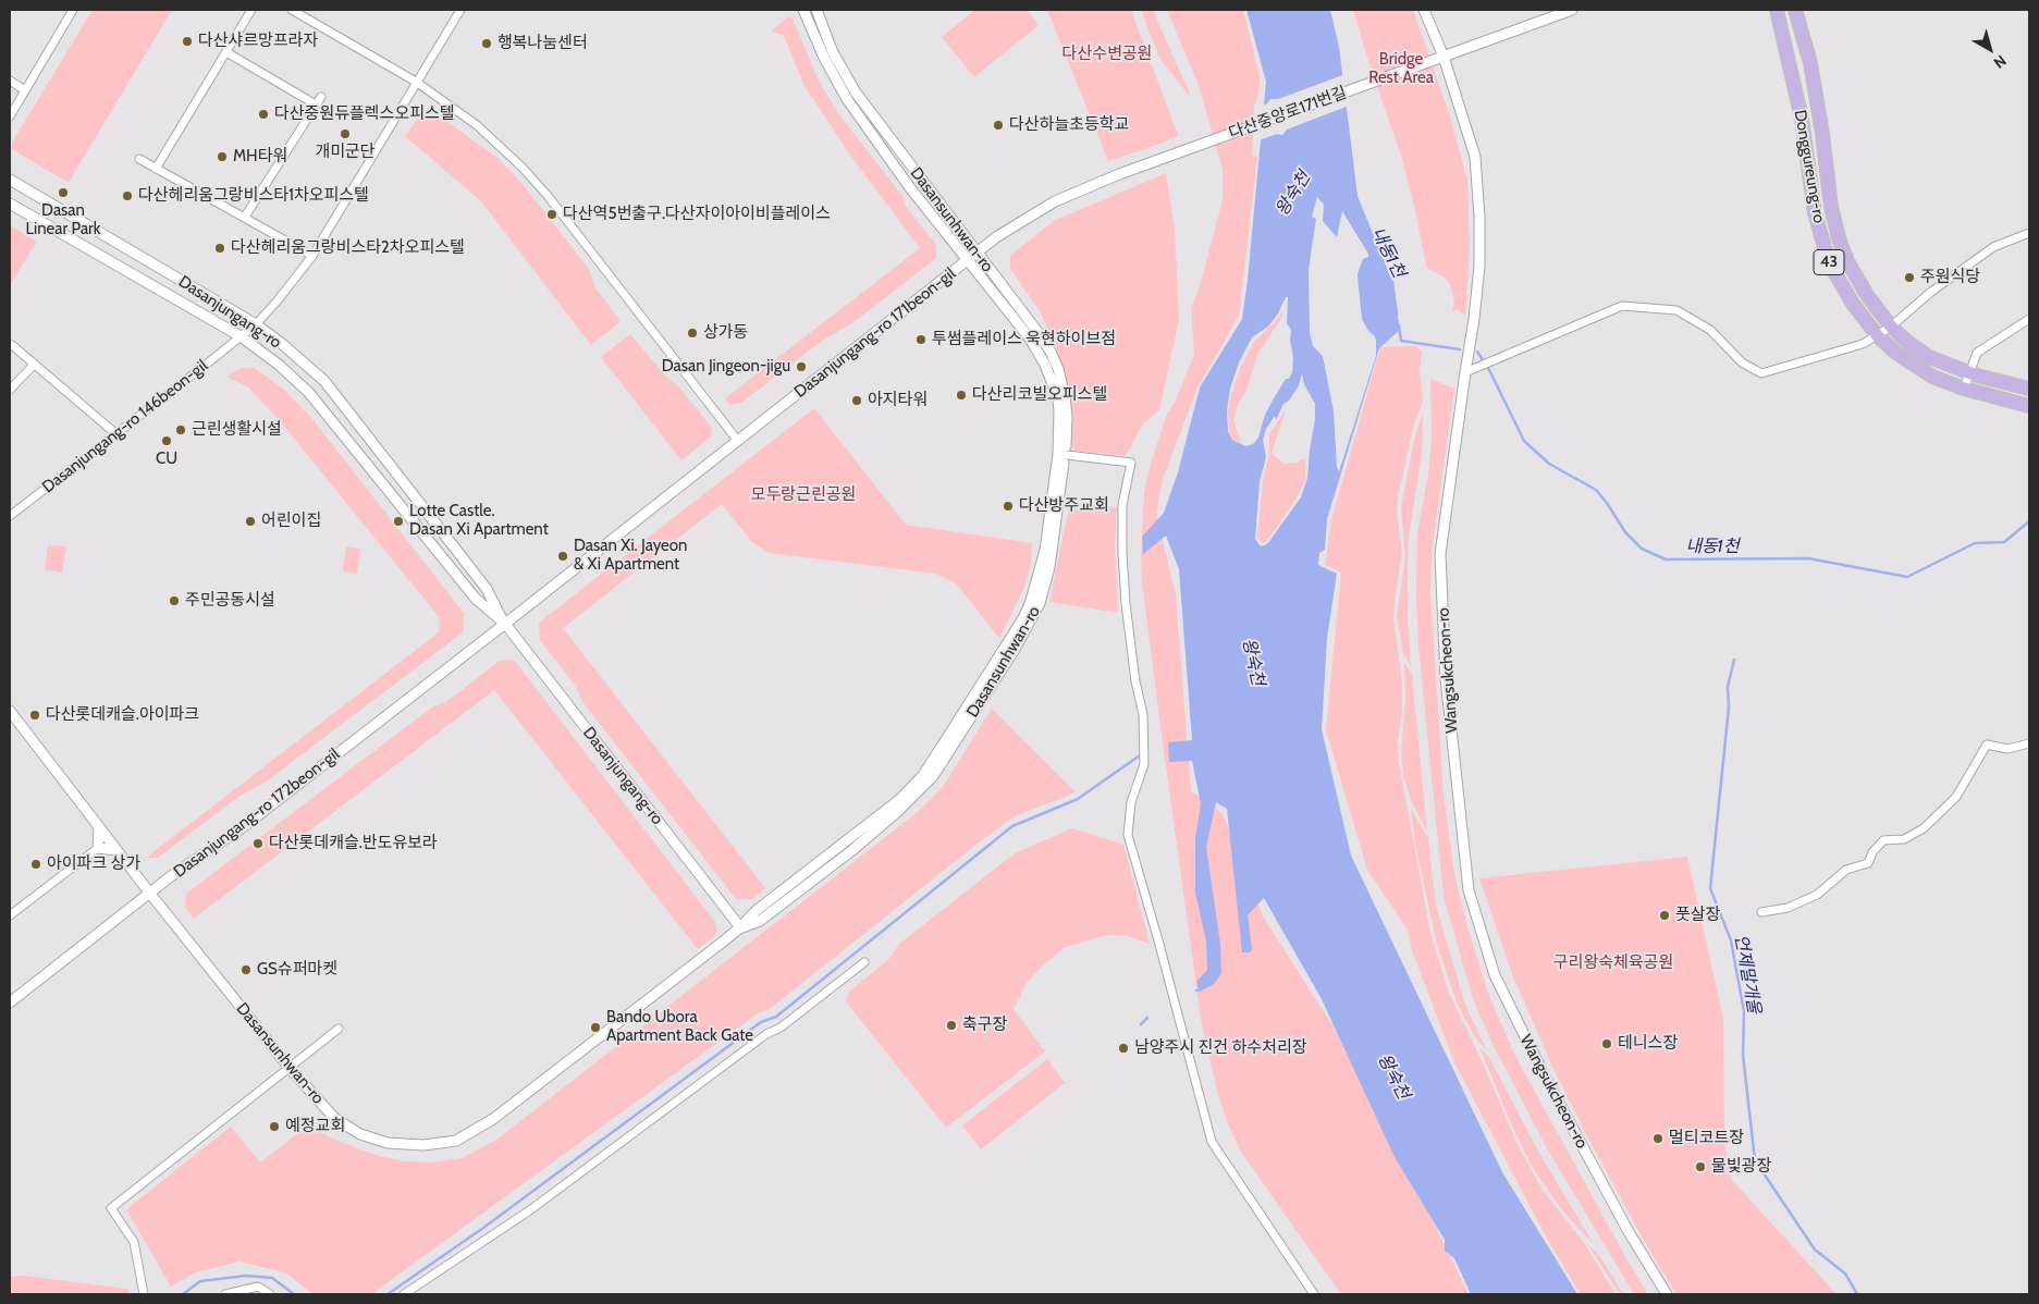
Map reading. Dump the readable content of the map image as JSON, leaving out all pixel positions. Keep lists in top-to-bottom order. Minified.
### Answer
{"streets":{"main road":["Donggureung-ro","43"],"street":["다산중앙로171번길","Dasansunhwan-ro","Dasanjungang-ro","Dasanjungang-ro 171beon-gil","Dasanjungang-ro 146beon-gil","Wangsukcheon-ro","Dasanjungang-ro 172beon-gil"]},"crossings":[["다산중앙로171번길","Dasanjungang-ro 171beon-gil"],["다산중앙로171번길","Wangsukcheon-ro"],["Dasansunhwan-ro","Dasanjungang-ro"],["Dasansunhwan-ro","Dasanjungang-ro 171beon-gil"],["Dasansunhwan-ro","Dasanjungang-ro 172beon-gil"],["Dasanjungang-ro","Dasanjungang-ro 171beon-gil"],["Dasanjungang-ro","Dasanjungang-ro 146beon-gil"],["Dasanjungang-ro","Dasanjungang-ro 172beon-gil"],["Dasanjungang-ro 171beon-gil","Dasanjungang-ro 172beon-gil"]],"water":["왕숙천","내동1천","언제말개울"],"parks":["다산수변공원","Bridge Rest Area","모두랑근린공원","구리왕숙체육공원"],"places":["다산샤르망프라자","행복나눔센터","다산중원듀플렉스오피스텔","다산하늘초등학교","개미군단","MH타워","Dasan Linear Park","다산헤리움그랑비스타1차오피스텔","다산역5번출구.다산자이아이비플레이스","다산헤리움그랑비스타2차오피스텔","주원식당","상가동","투썸플레이스 욱현하이브점","Dasan Jingeon-jigu","다산리코빌오피스텔","아지타워","근린생활시설","CU","다산방주교회","어린이집","Lotte Castle. Dasan Xi Apartment","Dasan Xi. Jayeon & Xi Apartment","주민공동시설","다산롯데캐슬.아이파크","다산롯데캐슬.반도유보라","아이파크 상가","풋살장","GS슈퍼마켓","축구장","Bando Ubora Apartment Back Gate","테니스장","남양주시 진건 하수처리장","예정교회","멀티코트장","물빛광장"],"north":"bottom right"}
